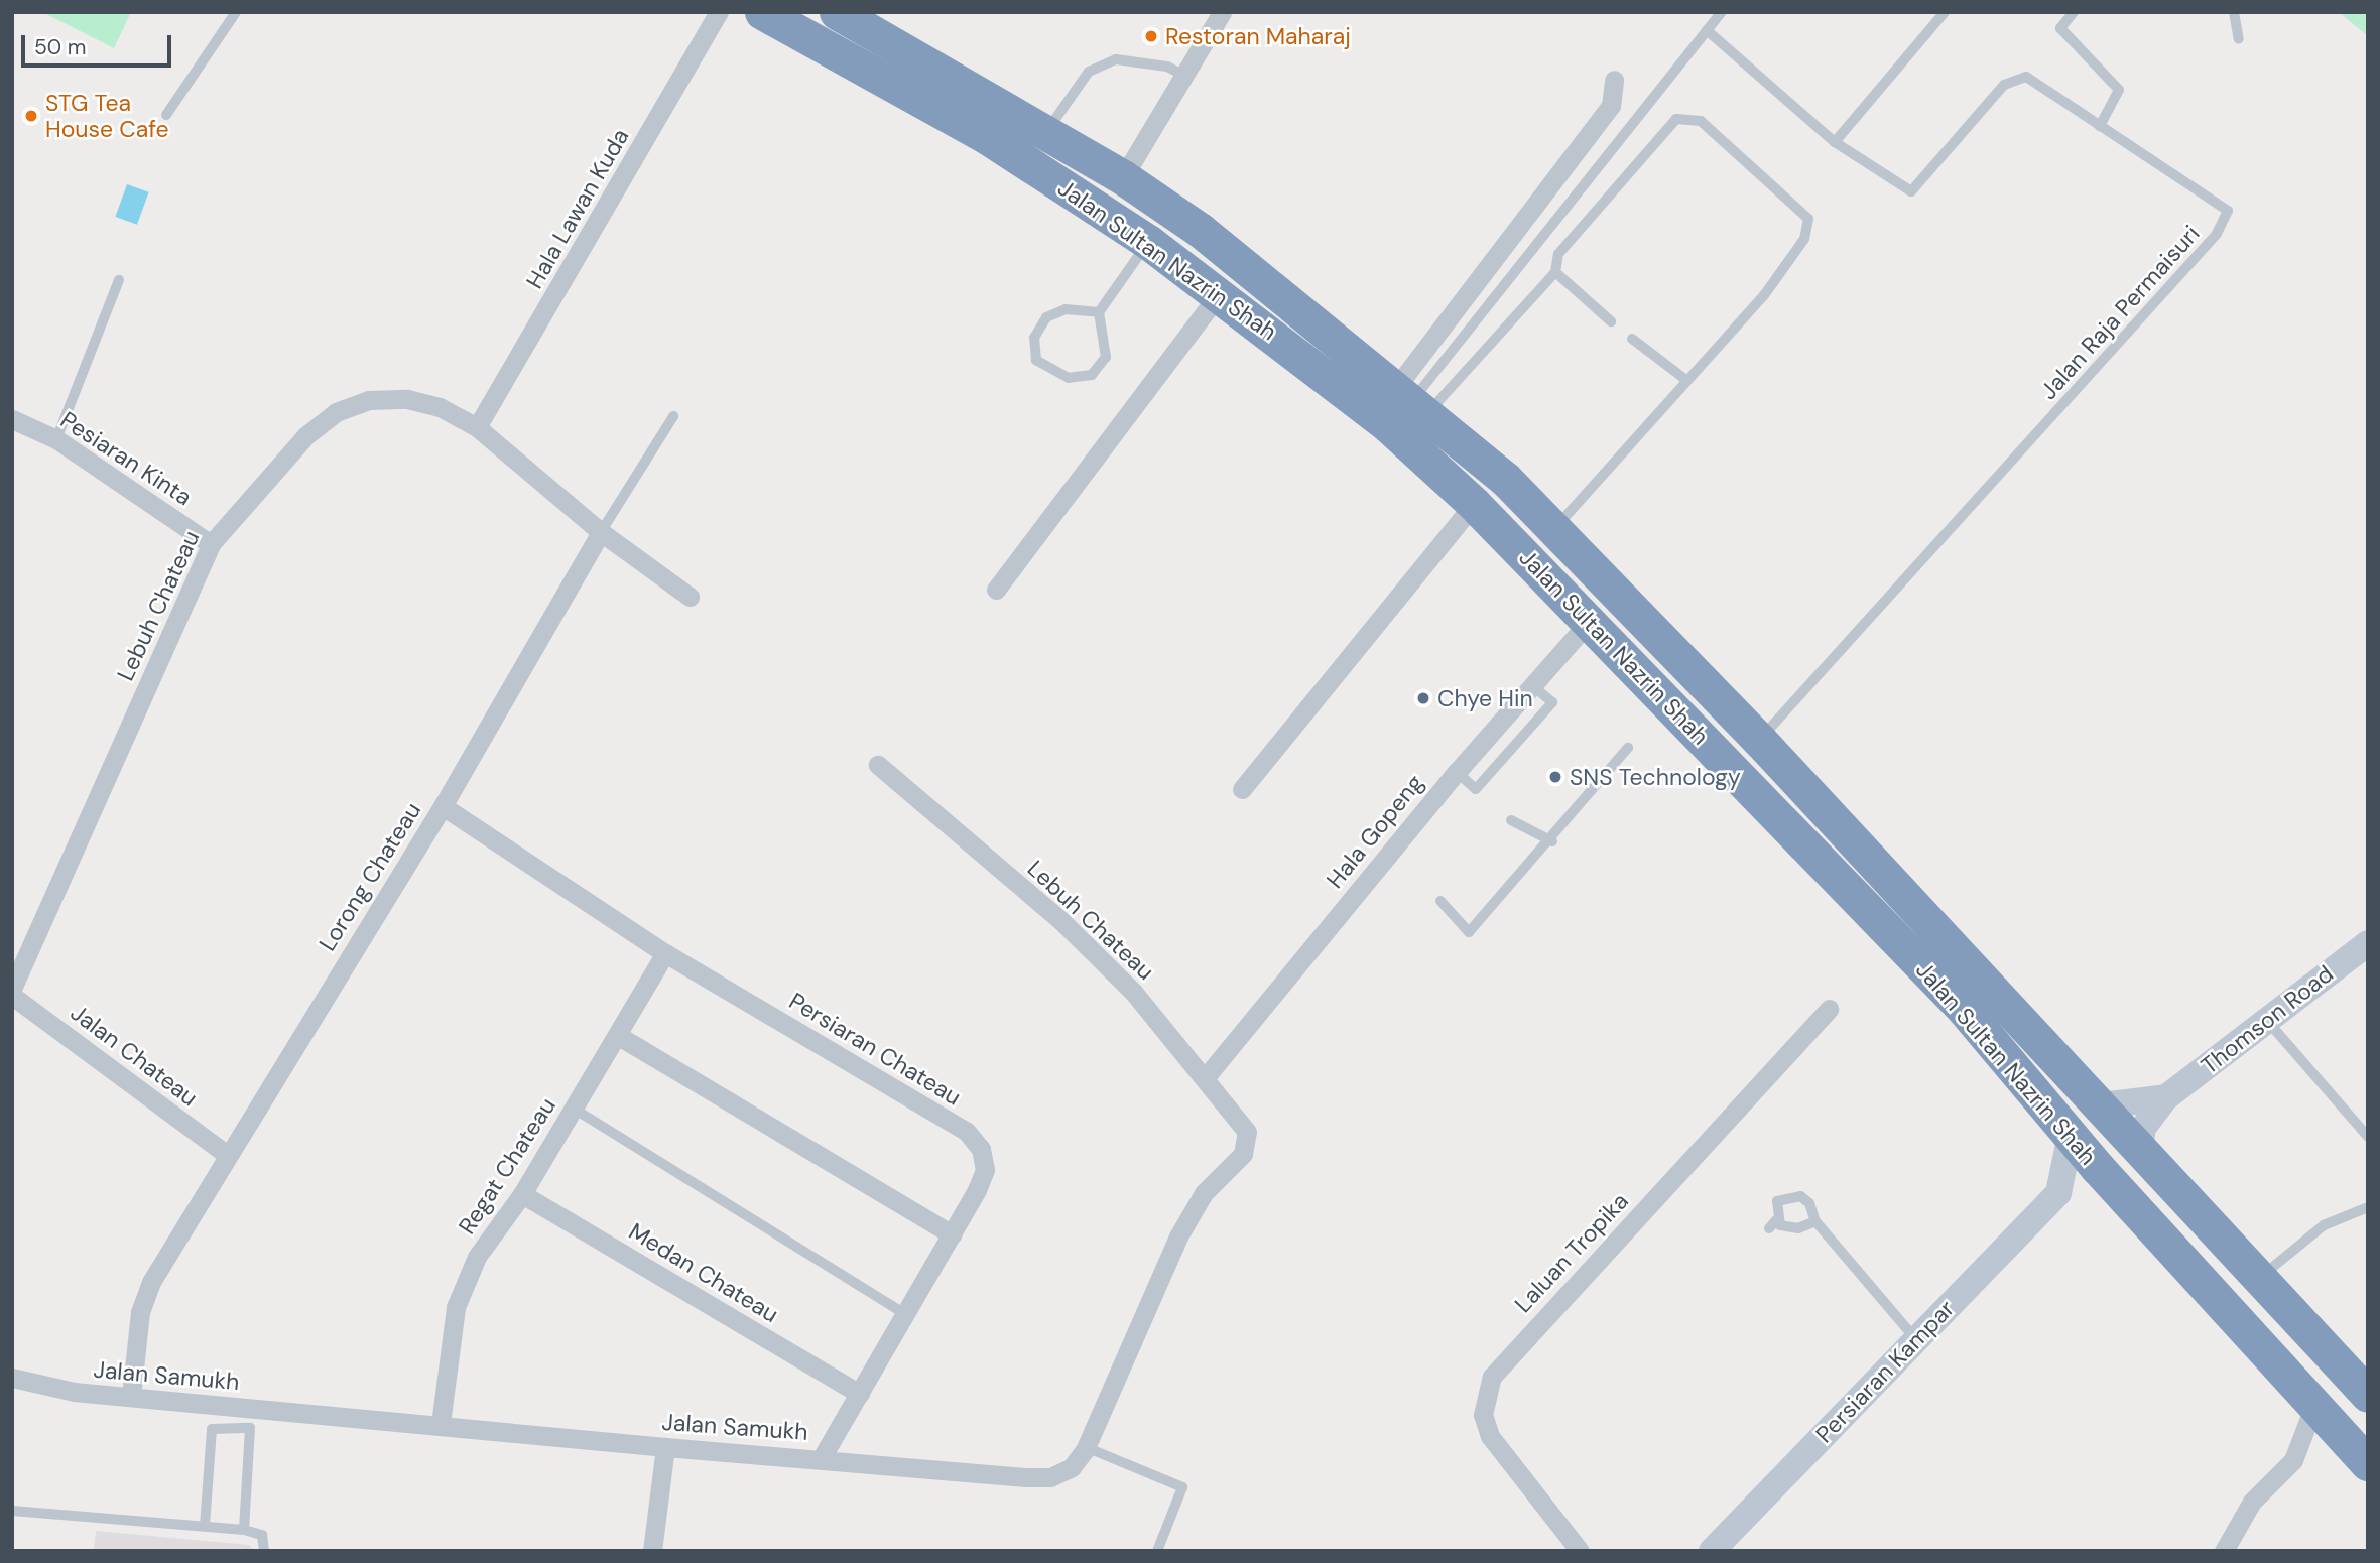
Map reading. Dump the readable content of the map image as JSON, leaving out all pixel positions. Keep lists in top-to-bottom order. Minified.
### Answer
{"streets":{"highway":["Jalan Sultan Nazrin Shah"],"street":["Hala Lawan Kuda","Pesiaran Kinta","Lebuh Chateau","Hala Gopeng","Lorong Chateau","Thomson Road","Persiaran Chateau","Jalan Chateau","Regat Chateau","Laluan Tropika","Medan Chateau","Persiaran Kampar","Jalan Samukh"],"lane":["Jalan Raja Permaisuri"]},"crossings":[["Hala Lawan Kuda","Lebuh Chateau"],["Jalan Sultan Nazrin Shah","Jalan Raja Permaisuri"],["Jalan Sultan Nazrin Shah","Hala Gopeng"],["Jalan Sultan Nazrin Shah","Thomson Road"],["Pesiaran Kinta","Lebuh Chateau"],["Lebuh Chateau","Hala Gopeng"],["Lebuh Chateau","Jalan Samukh"],["Lorong Chateau","Persiaran Chateau"],["Lorong Chateau","Jalan Chateau"],["Lorong Chateau","Jalan Samukh"],["Persiaran Chateau","Regat Chateau"],["Persiaran Chateau","Medan Chateau"],["Persiaran Chateau","Jalan Samukh"],["Regat Chateau","Medan Chateau"],["Regat Chateau","Jalan Samukh"]],"places":["Restoran Maharaj","STG Tea House Cafe","Chye Hin","SNS Technology"],"scale_bar":"50 m"}
